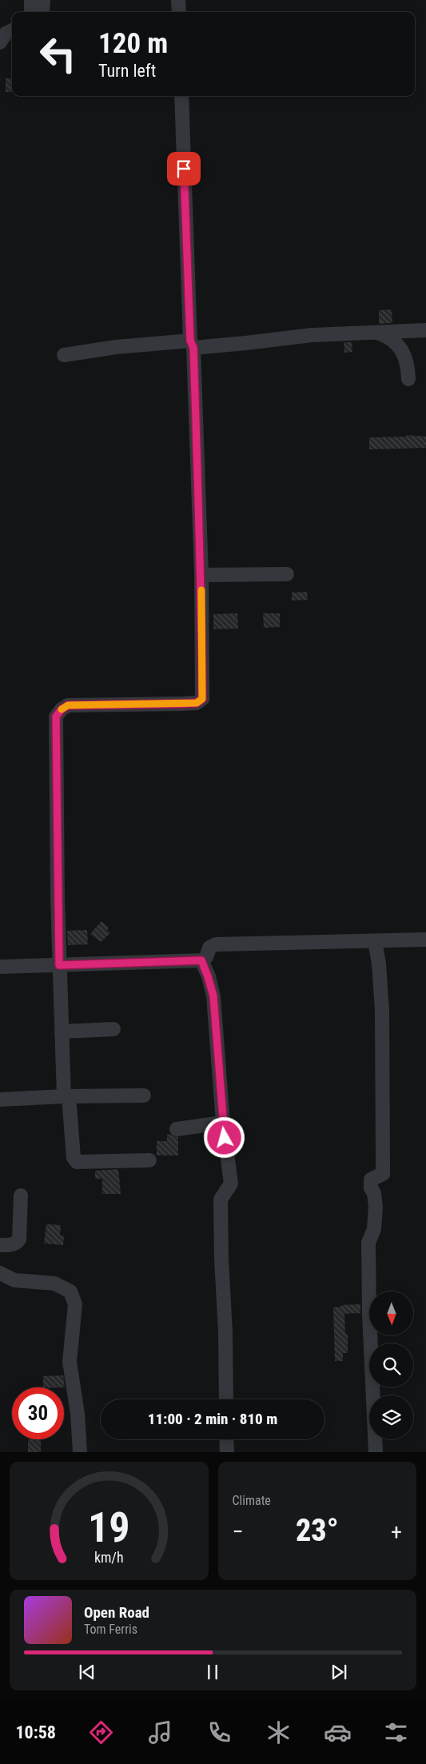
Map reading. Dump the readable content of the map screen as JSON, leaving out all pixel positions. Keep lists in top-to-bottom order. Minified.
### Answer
{"north":"bottom","page":{"turn":["120 m","Turn left"],"limit":"30","trip":"11:00 · 2 min · 810 m","tile":"Climate","heat":["−","23°","+"],"song":["Open Road","Tom Ferris"],"tabs":"10:58","gauge":["19","km/h"]}}
